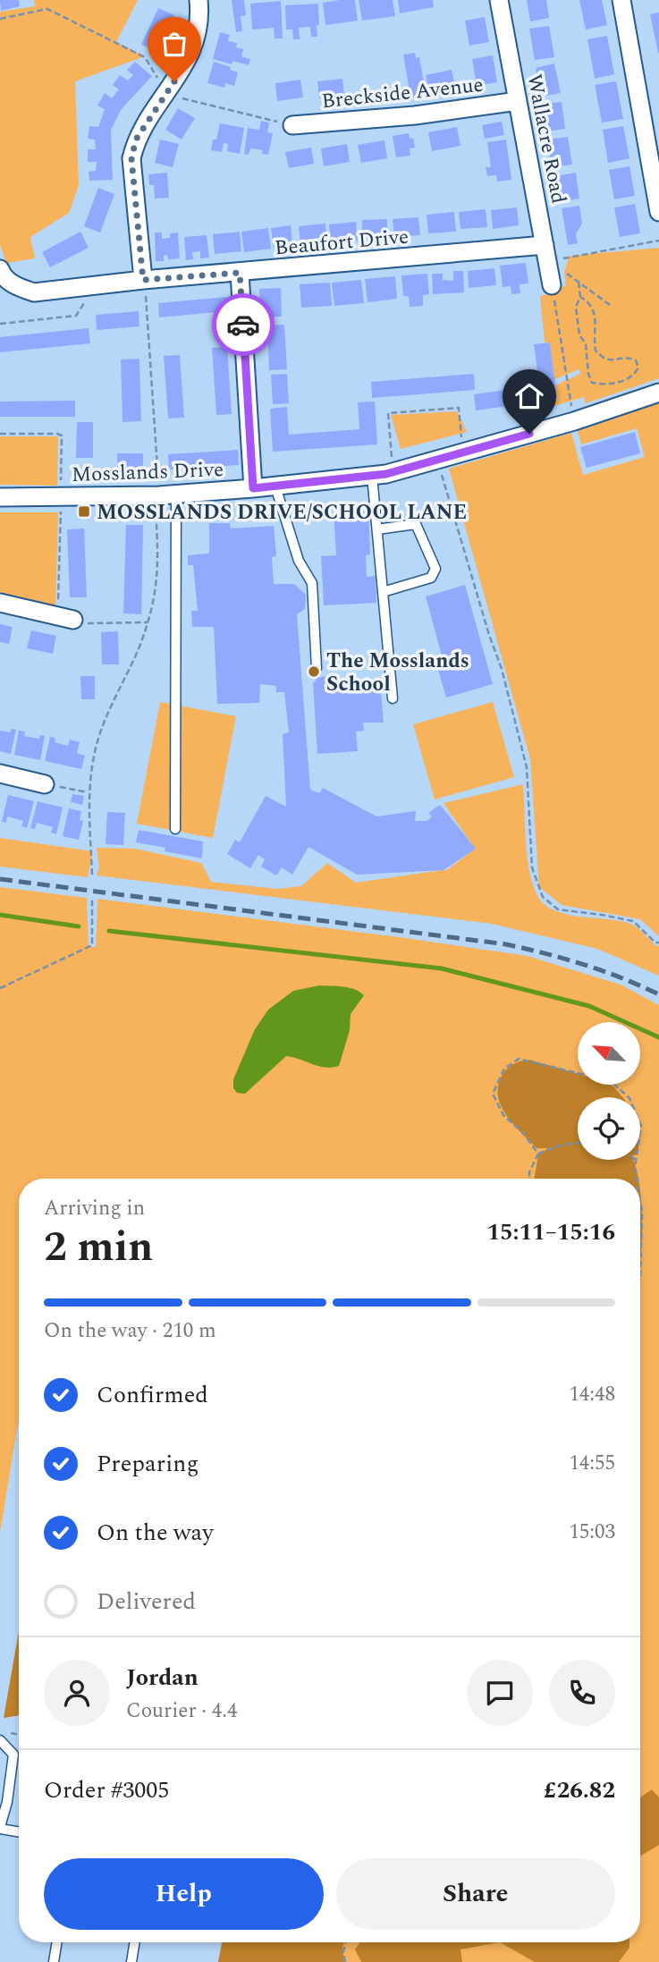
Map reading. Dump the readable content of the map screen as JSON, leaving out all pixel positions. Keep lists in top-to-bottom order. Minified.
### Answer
{"streets":{"street":["Breckside Avenue","Wallacre Road","Beaufort Drive","Mosslands Drive"]},"crossings":[["Breckside Avenue","Wallacre Road"],["Wallacre Road","Beaufort Drive"]],"places":{"transit":["MOSSLANDS DRIVE/SCHOOL LANE"],"other":["The Mosslands School"]},"north":"top left","page":{"heading":["2 min","Arriving in","15:11–15:16"],"panel":["Jordan","Courier · 4.4","Order #3005","£26.82"],"bar":"On the way · 210 m","list":[["Confirmed","14:48"],["Preparing","14:55"],["On the way","15:03"],"Delivered"],"buttons":["Help","Share"]}}
